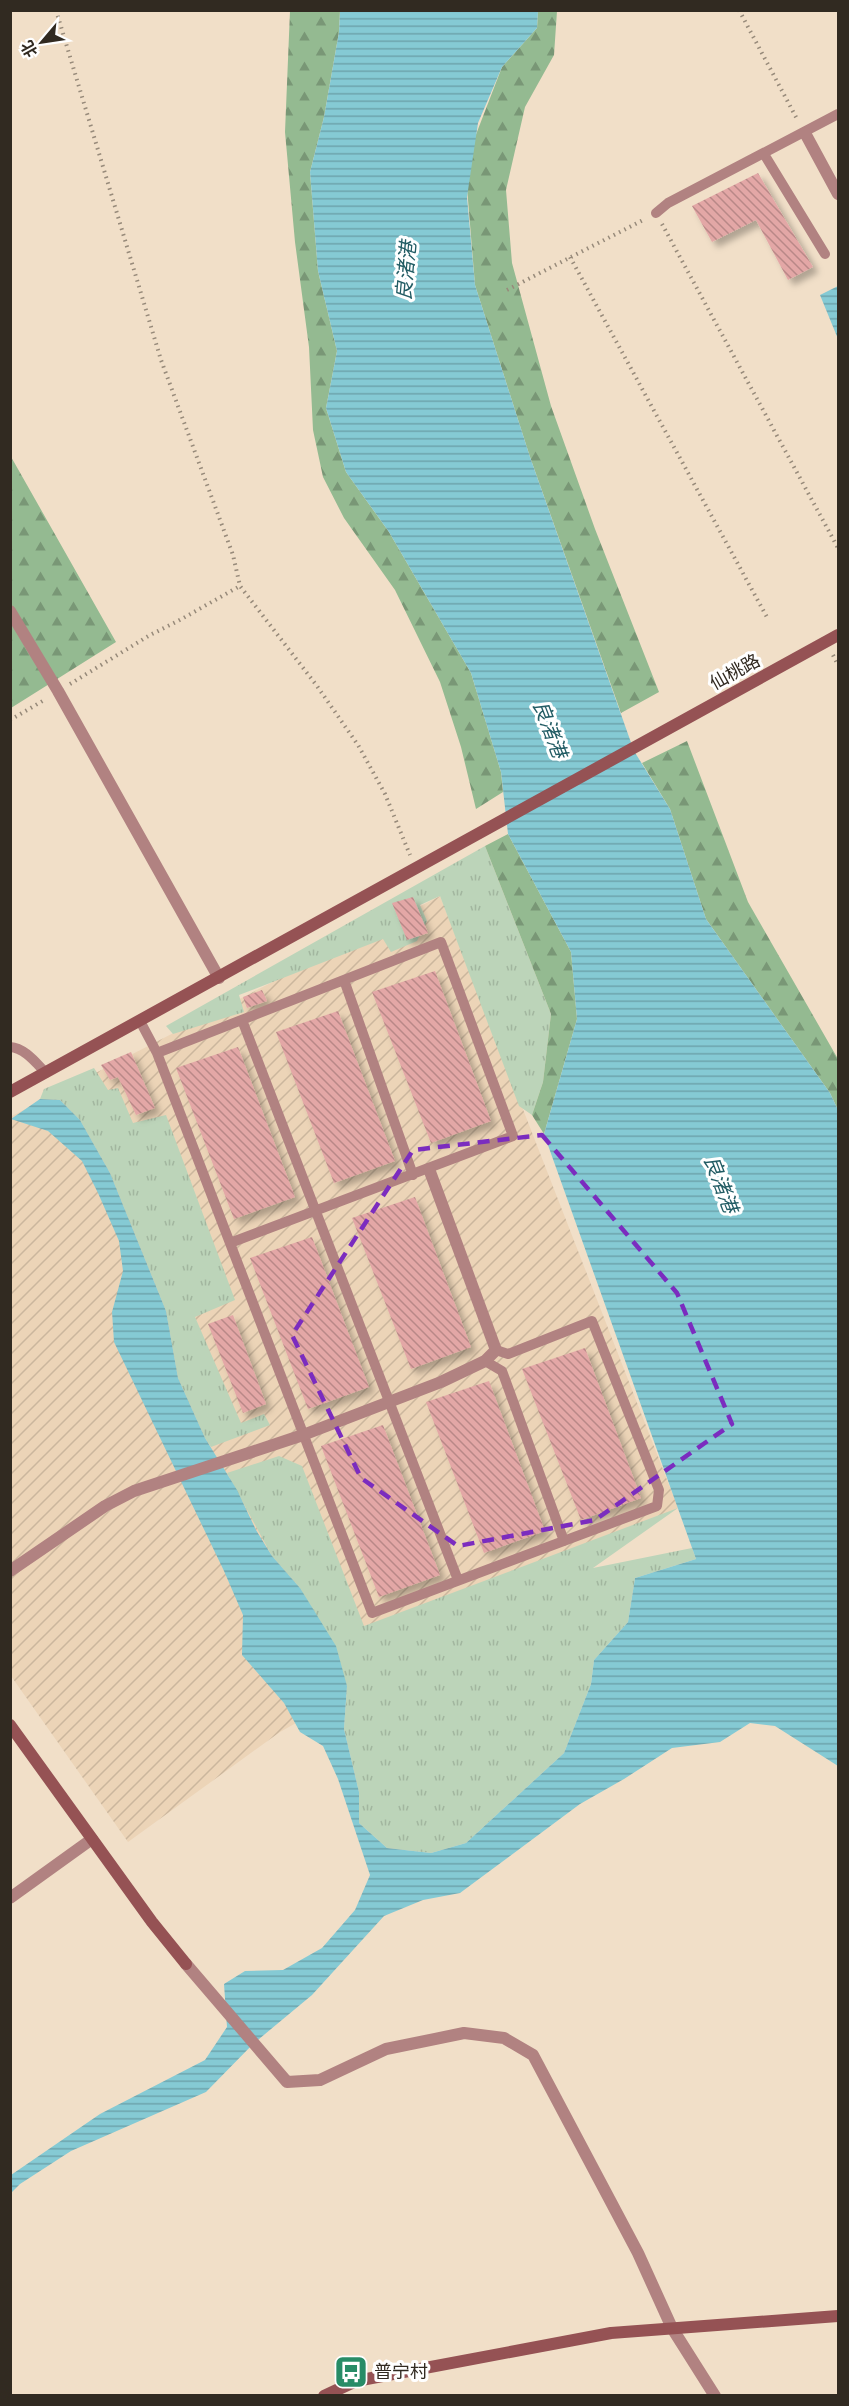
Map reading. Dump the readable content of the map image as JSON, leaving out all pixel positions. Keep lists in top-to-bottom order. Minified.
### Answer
{"streets":{"street":["仙桃路"]},"water":["良渚港"],"places":{"bus stop":["普宁村"]},"north":"bottom left"}
